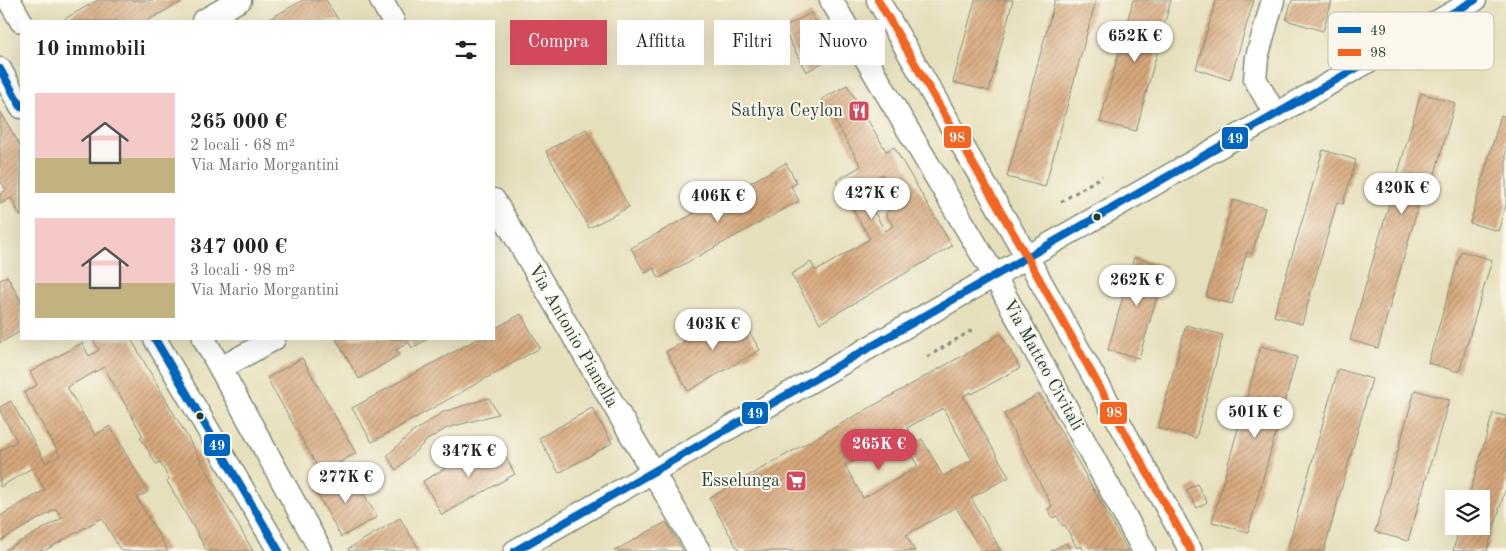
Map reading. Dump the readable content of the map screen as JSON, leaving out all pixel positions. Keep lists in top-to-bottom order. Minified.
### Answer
{"streets":{"street":["Via Antonio Pianella","Via Matteo Civitali"]},"places":{"restaurant":["Sathya Ceylon"],"supermarket":["Esselunga"]},"lines":["transit line 49","transit line 98"],"legend":["49","98"],"page":{"chip":["Compra","Affitta","Filtri","Nuovo"],"heading":"10 immobili","price":["652K €","420K €","427K €","406K €","262K €","403K €","501K €","265K €","347K €","277K €"],"list":[{"name":"265 000 €","note":"2 locali · 68 m² · Via Mario Morgantini"},{"name":"347 000 €","note":"3 locali · 98 m² · Via Mario Morgantini"}]}}
